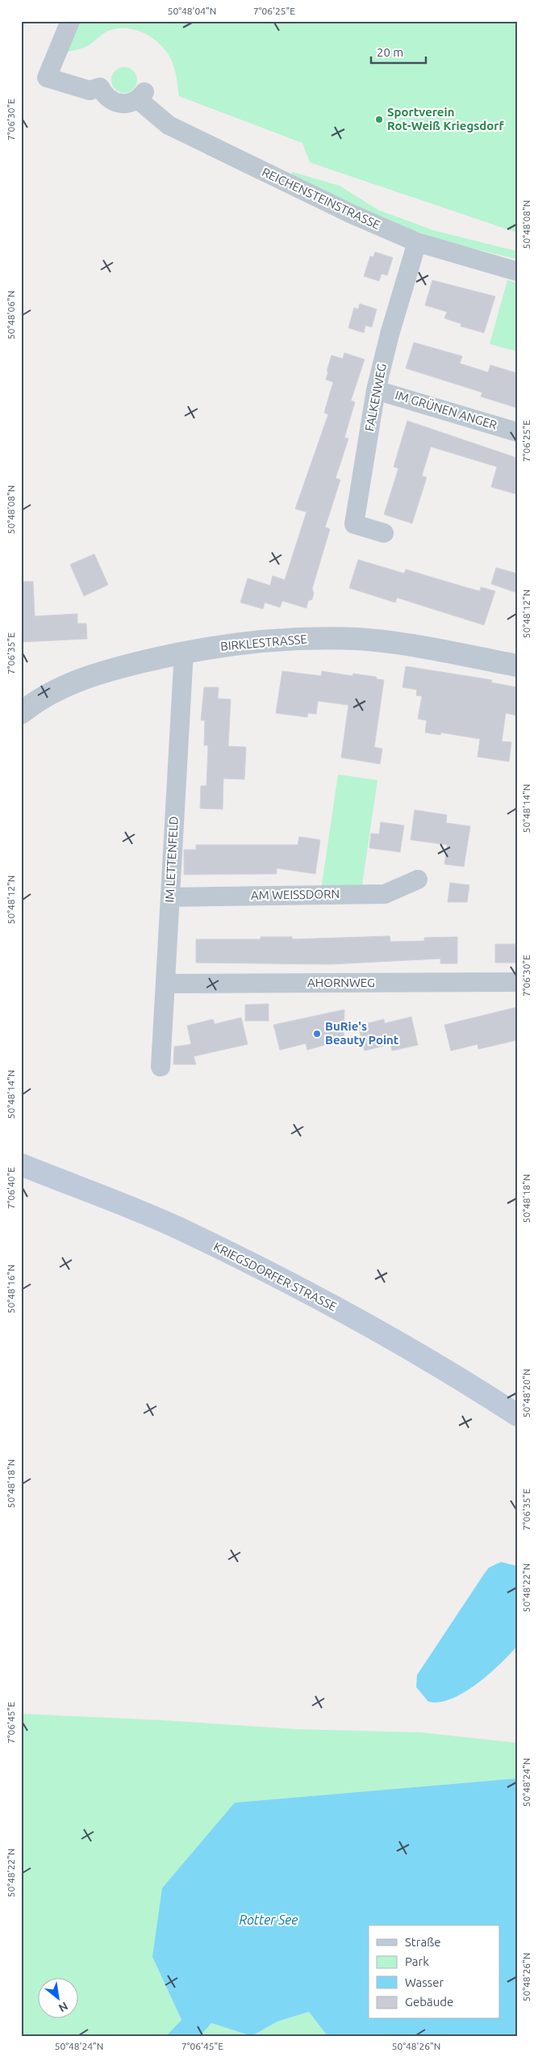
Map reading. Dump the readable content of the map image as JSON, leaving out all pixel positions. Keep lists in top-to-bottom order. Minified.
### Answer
{"streets":{"main road":["KRIEGSDORFER STRASSE"],"street":["REICHENSTEINSTRASSE","FALKENWEG","IM GRÜNEN ANGER","BIRKLESTRASSE","IM LETTENFELD","AM WEISSDORN","AHORNWEG"]},"crossings":[["REICHENSTEINSTRASSE","FALKENWEG"],["FALKENWEG","IM GRÜNEN ANGER"],["BIRKLESTRASSE","IM LETTENFELD"],["IM LETTENFELD","AM WEISSDORN"],["IM LETTENFELD","AHORNWEG"]],"water":["Rotter See"],"places":["Sportverein Rot-Weiß Kriegsdorf","BuRie's Beauty Point"],"legend":["Straße","Park","Wasser","Gebäude"],"scale_bar":"20 m","north":"bottom right","coordinates":["50°48'04\"N","7°06'25\"E","7°06'30\"E","50°48'08\"N","50°48'06\"N","50°48'12\"N","7°06'35\"E","50°48'14\"N","7°06'40\"E","50°48'18\"N","50°48'16\"N","50°48'20\"N","50°48'22\"N","7°06'45\"E","50°48'24\"N","50°48'26\"N"]}
